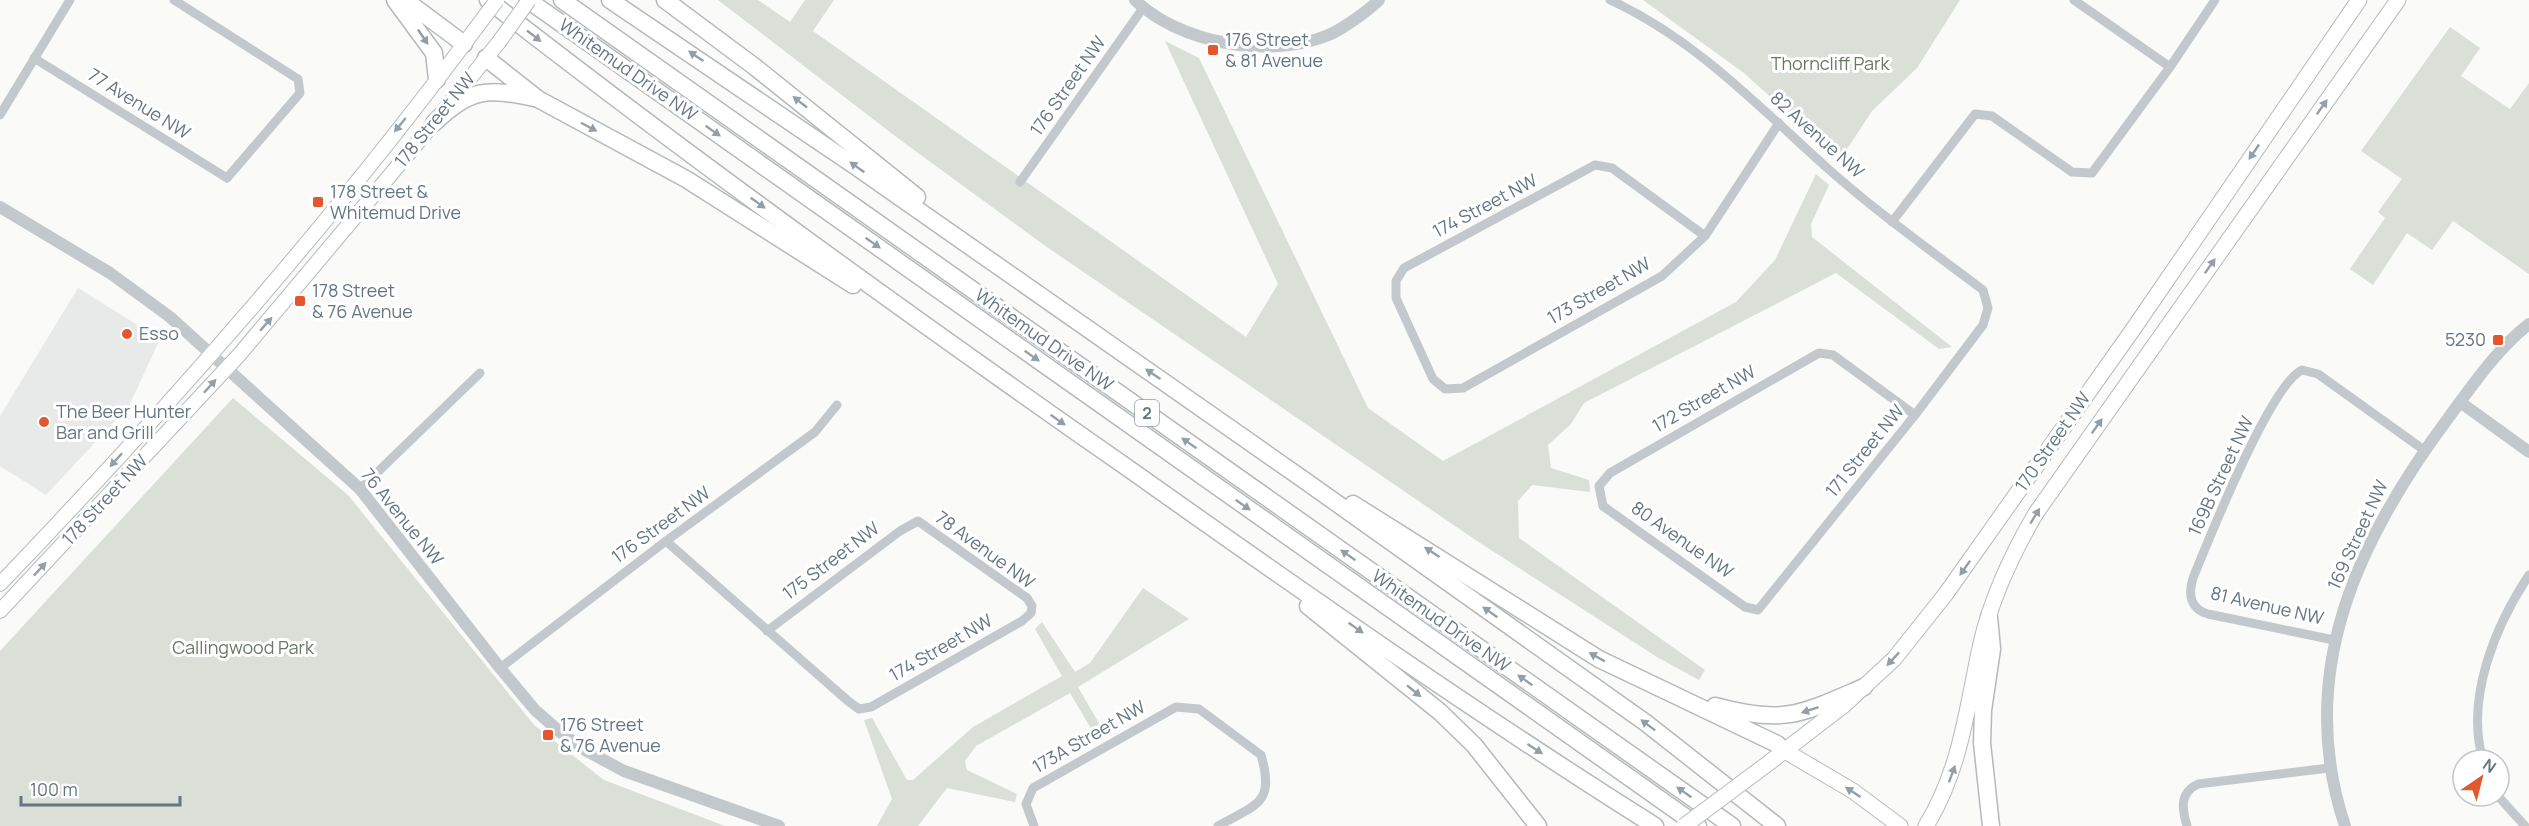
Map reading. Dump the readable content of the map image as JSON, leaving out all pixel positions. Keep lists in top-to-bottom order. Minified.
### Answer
{"streets":{"highway":["Whitemud Drive NW","2"],"main road":["178 Street NW","170 Street NW"],"street":["176 Street NW","77 Avenue NW","82 Avenue NW","174 Street NW","173 Street NW","172 Street NW","171 Street NW","169B Street NW","76 Avenue NW","169 Street NW","80 Avenue NW","78 Avenue NW","175 Street NW","81 Avenue NW","173A Street NW"]},"crossings":[["Whitemud Drive NW","178 Street NW"],["176 Street NW","76 Avenue NW"],["178 Street NW","76 Avenue NW"],["82 Avenue NW","173 Street NW"],["82 Avenue NW","171 Street NW"],["174 Street NW","173 Street NW"],["174 Street NW","78 Avenue NW"],["174 Street NW","175 Street NW"],["172 Street NW","171 Street NW"],["172 Street NW","80 Avenue NW"],["171 Street NW","80 Avenue NW"],["169B Street NW","169 Street NW"],["169B Street NW","81 Avenue NW"],["169 Street NW","81 Avenue NW"],["78 Avenue NW","175 Street NW"]],"parks":["Thorncliff Park","Callingwood Park"],"places":{"transit":["176 Street & 81 Avenue","178 Street & Whitemud Drive","178 Street & 76 Avenue","5230","176 Street & 76 Avenue"],"other":["Esso","The Beer Hunter Bar and Grill"]},"scale_bar":"100 m","north":"top right"}
